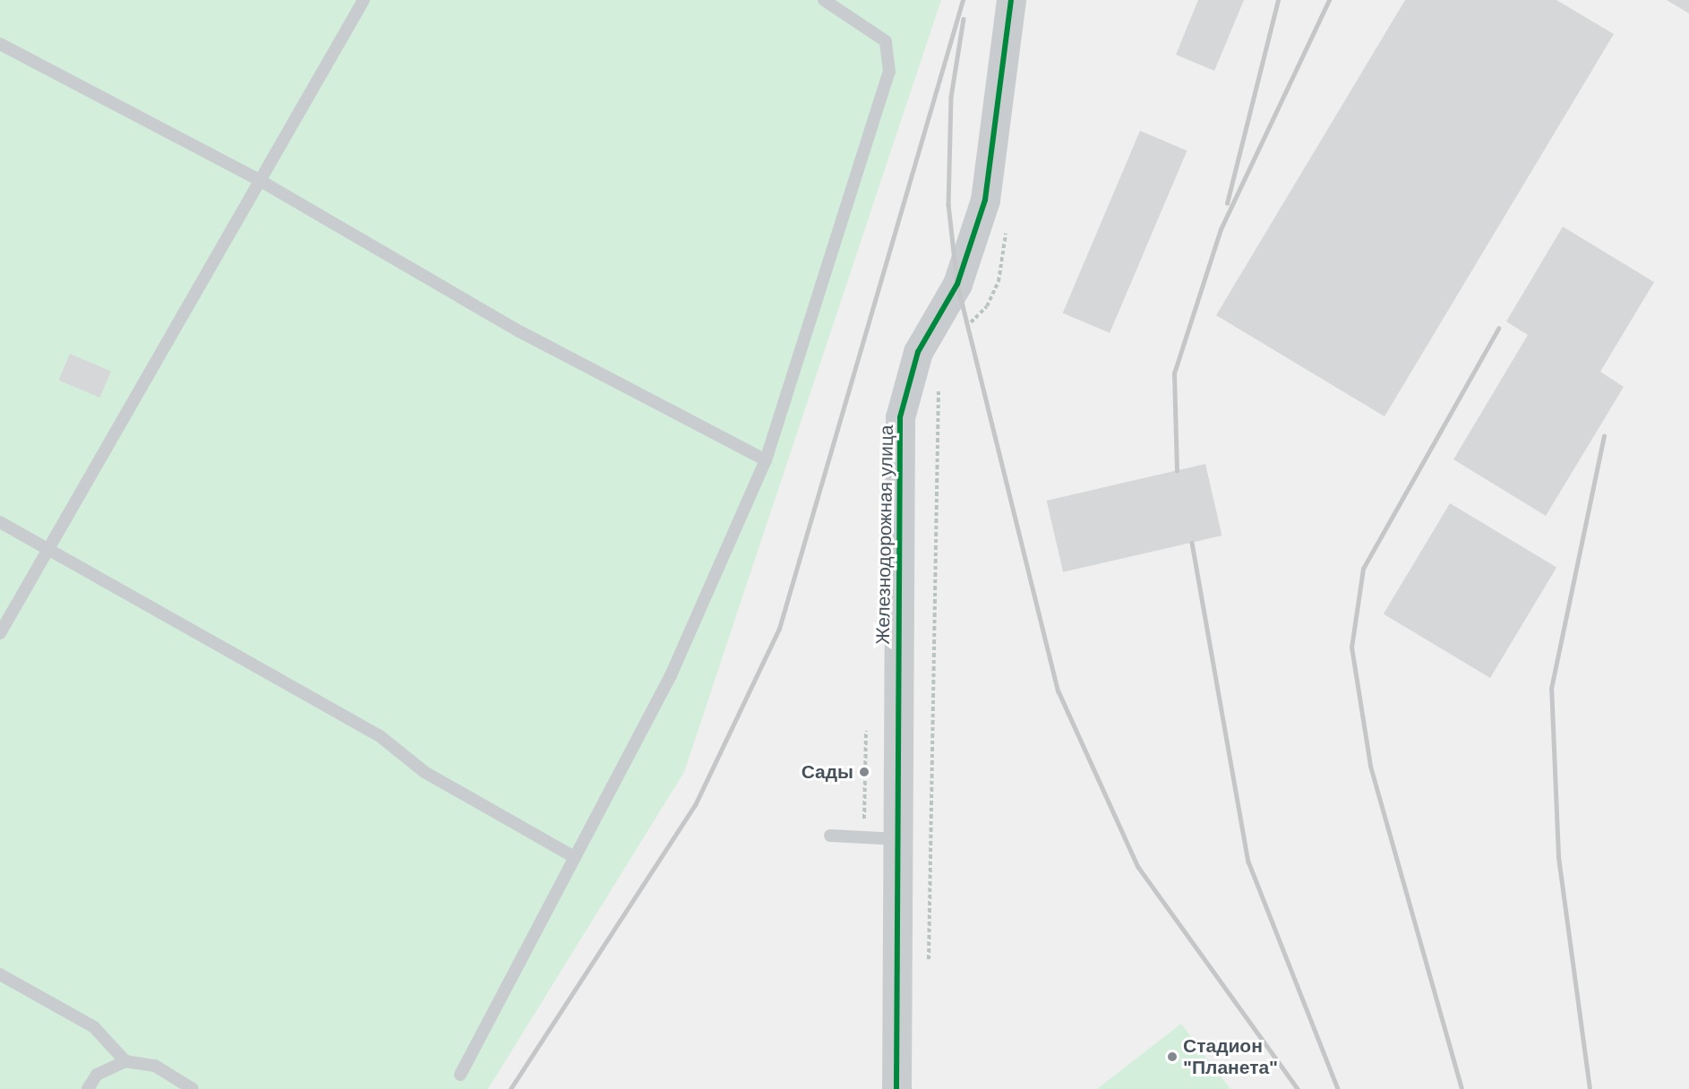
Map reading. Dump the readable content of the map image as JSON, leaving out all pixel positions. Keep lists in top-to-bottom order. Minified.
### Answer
{"streets":{"street":["Железнодорожная улица"]},"places":["Сады","Стадион \"Планета\""]}
